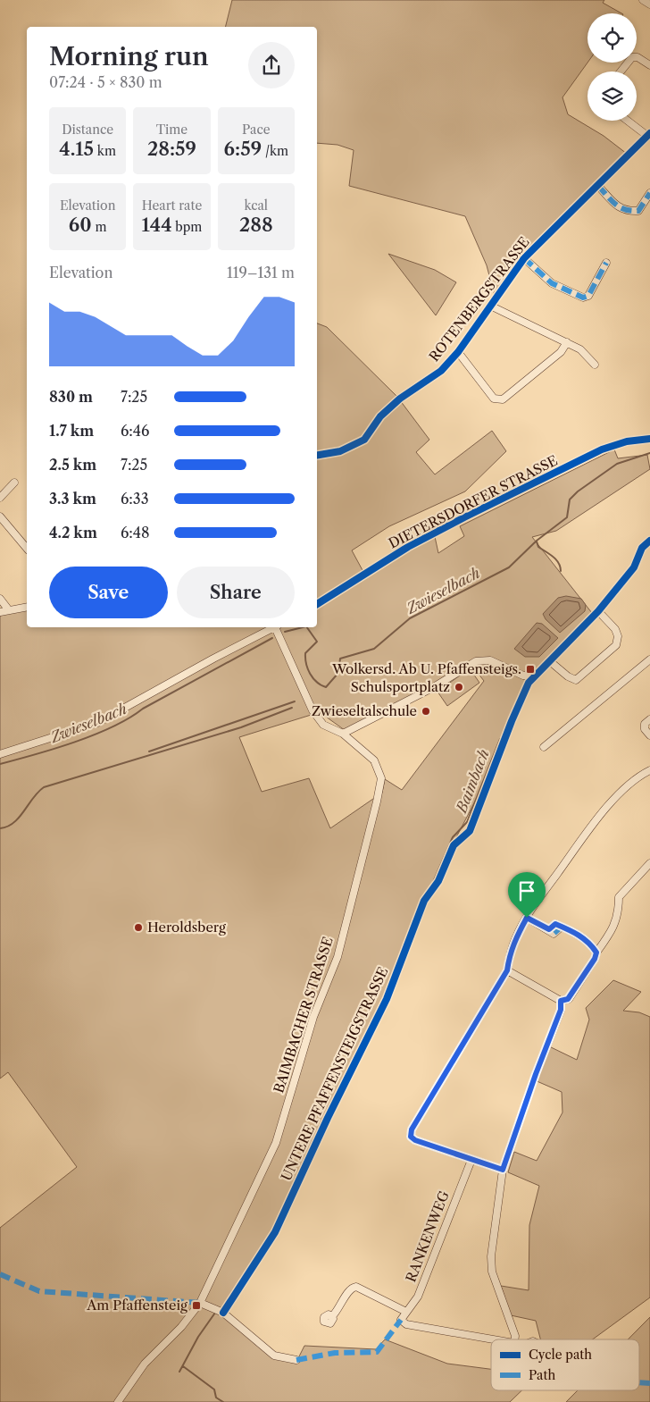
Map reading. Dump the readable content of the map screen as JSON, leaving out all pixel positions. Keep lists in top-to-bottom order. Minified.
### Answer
{"streets":{"street":["ROTENBERGSTRASSE","DIETERSDORFER STRASSE","BAIMBACHER STRASSE","UNTERE PFAFFENSTEIGSTRASSE","RANKENWEG"]},"water":["Zwieselbach","Baimbach"],"places":{"transit":["Wolkersd. Ab U. Pfaffensteigs.","Am Pfaffensteig"],"other":["Schulsportplatz","Zwieseltalschule","Heroldsberg"]},"legend":["Cycle path","Path"],"page":{"heading":["Morning run","07:24 · 5 × 830 m"],"stats":[["Distance","4.15 km"],["Time","28:59"],["Pace","6:59 /km"],["Elevation","60 m"],["Heart rate","144 bpm"],["kcal","288"]],"chart":["Elevation","119–131 m"],"list":[{"name":"830 m","note":"7:25"},{"name":"1.7 km","note":"6:46"},{"name":"2.5 km","note":"7:25"},{"name":"3.3 km","note":"6:33"},{"name":"4.2 km","note":"6:48"}],"buttons":["Save","Share"]}}
